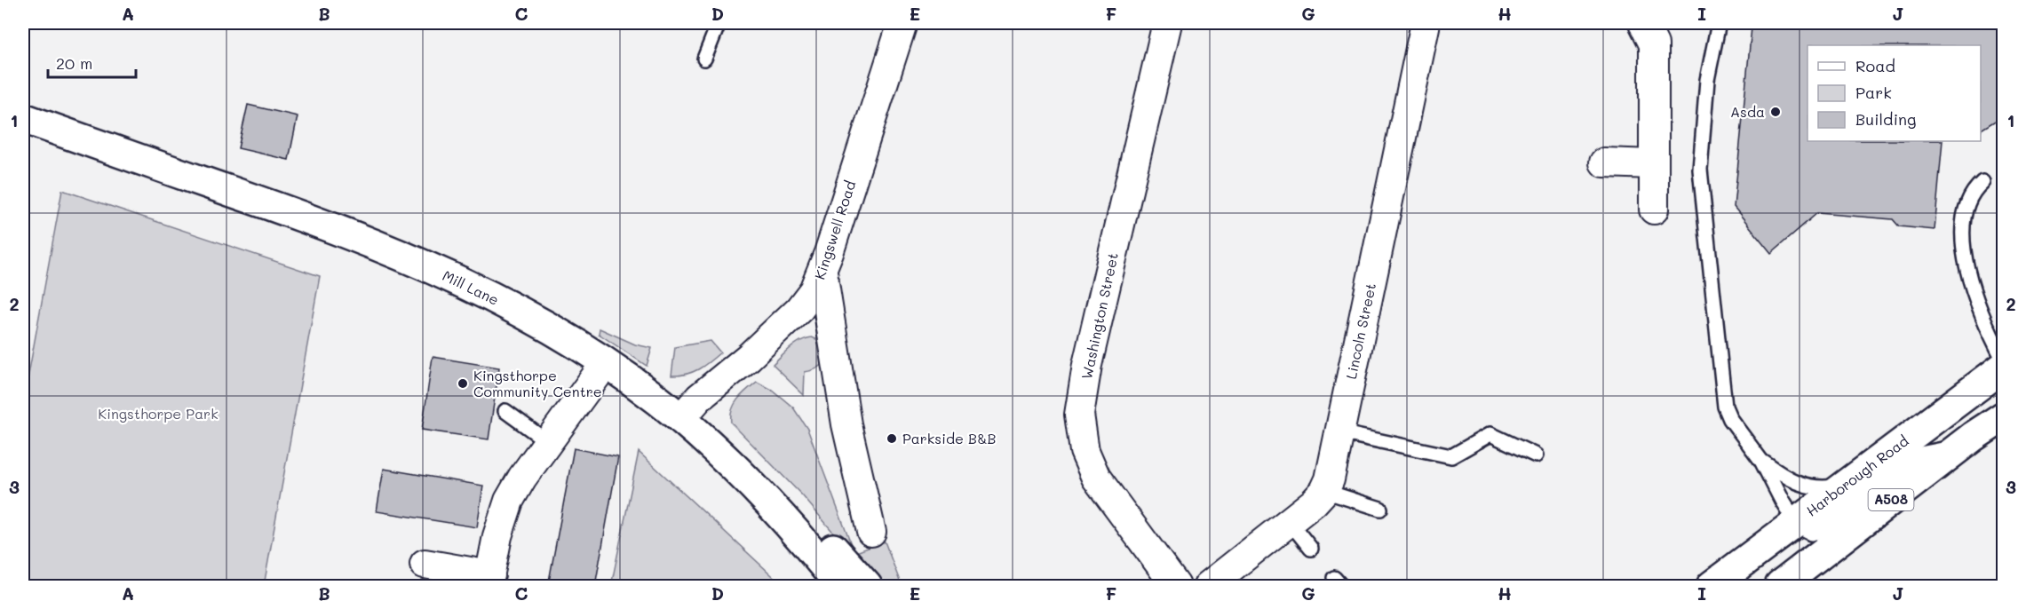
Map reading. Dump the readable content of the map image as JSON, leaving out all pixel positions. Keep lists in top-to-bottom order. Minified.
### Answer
{"streets":{"main road":["Mill Lane","Harborough Road","A508"],"street":["Kingswell Road","Washington Street","Lincoln Street"]},"crossings":[["Kingswell Road","Mill Lane"]],"parks":["Kingsthorpe Park"],"places":["Asda","Kingsthorpe Community Centre","Parkside B&B"],"legend":["Road","Park","Building"],"scale_bar":"20 m","grid":{"columns":["A","B","C","D","E","F","G","H","I","J"],"rows":["1","2","3"]}}
